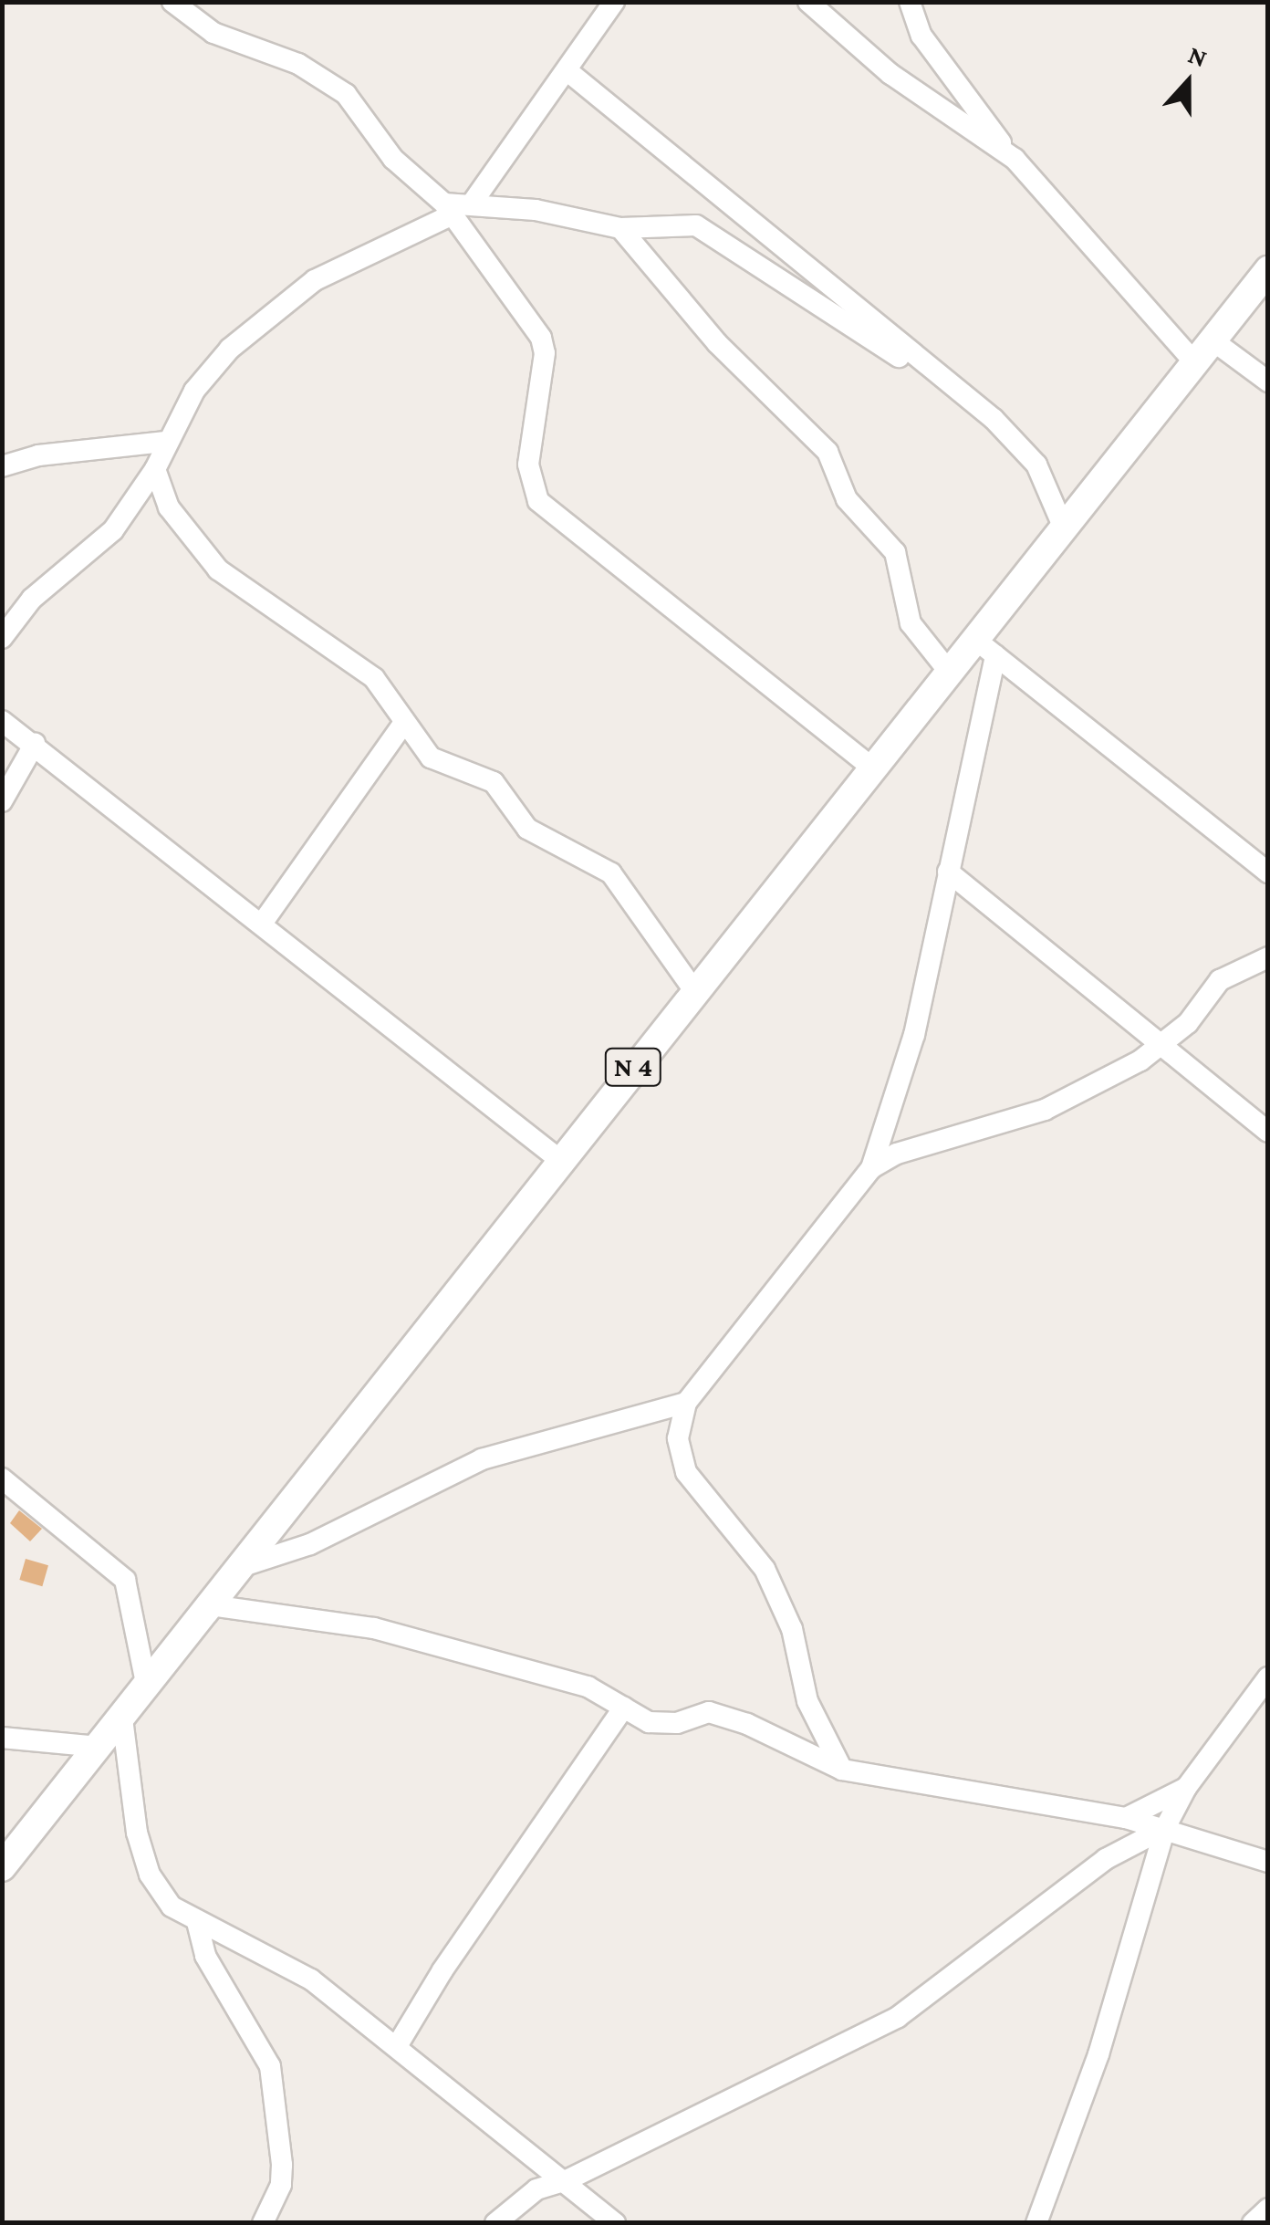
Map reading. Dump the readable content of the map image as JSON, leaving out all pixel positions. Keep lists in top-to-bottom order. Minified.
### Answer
{"streets":{"main road":["N 4"]},"north":"top"}
